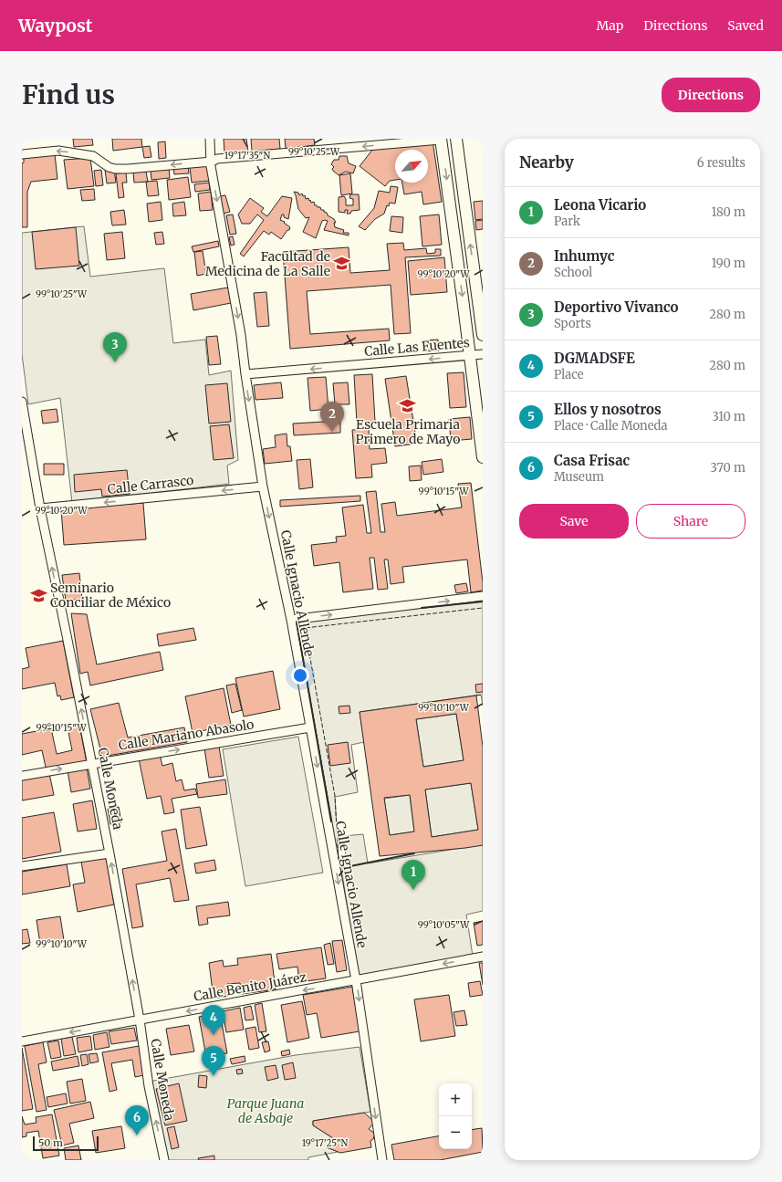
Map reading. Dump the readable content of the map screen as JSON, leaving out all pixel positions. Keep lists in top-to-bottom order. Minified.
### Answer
{"streets":{"street":["Calle Las Fuentes","Calle Carrasco","Calle Ignacio Allende","Calle Mariano Abasolo","Calle Moneda","Calle Benito Juárez"]},"crossings":[["Calle Las Fuentes","Calle Ignacio Allende"],["Calle Carrasco","Calle Ignacio Allende"],["Calle Carrasco","Calle Moneda"],["Calle Ignacio Allende","Calle Mariano Abasolo"],["Calle Ignacio Allende","Calle Benito Juárez"],["Calle Mariano Abasolo","Calle Moneda"],["Calle Moneda","Calle Benito Juárez"]],"one_way":["Calle Las Fuentes","Calle Carrasco","Calle Ignacio Allende","Calle Mariano Abasolo","Calle Moneda","Calle Benito Juárez"],"parks":["Parque Juana de Asbaje"],"places":{"school or university":["Facultad de Medicina de La Salle","Escuela Primaria Primero de Mayo","Seminario Conciliar de México"]},"scale_bar":"50 m","north":"top right","page":{"header":"Waypost","nav":["Map","Directions","Saved"],"buttons":["Directions",["Save","Share"]],"title":"Find us","heading":["Nearby","6 results"],"list":[{"mark":"1","name":"Leona Vicario","note":"Park","value":"180 m"},{"mark":"2","name":"Inhumyc","note":"School","value":"190 m"},{"mark":"3","name":"Deportivo Vivanco","note":"Sports","value":"280 m"},{"mark":"4","name":"DGMADSFE","note":"Place","value":"280 m"},{"mark":"5","name":"Ellos y nosotros","note":"Place · Calle Moneda","value":"310 m"},{"mark":"6","name":"Casa Frisac","note":"Museum","value":"370 m"}],"pins":["3","2","1","4","5","6"],"map_buttons":["+","−"],"scale":"50 m"},"coordinates":["99°10'25\"W","19°17'35\"N","99°10'20\"W","99°10'15\"W","99°10'10\"W","99°10'05\"W","19°17'25\"N"]}
